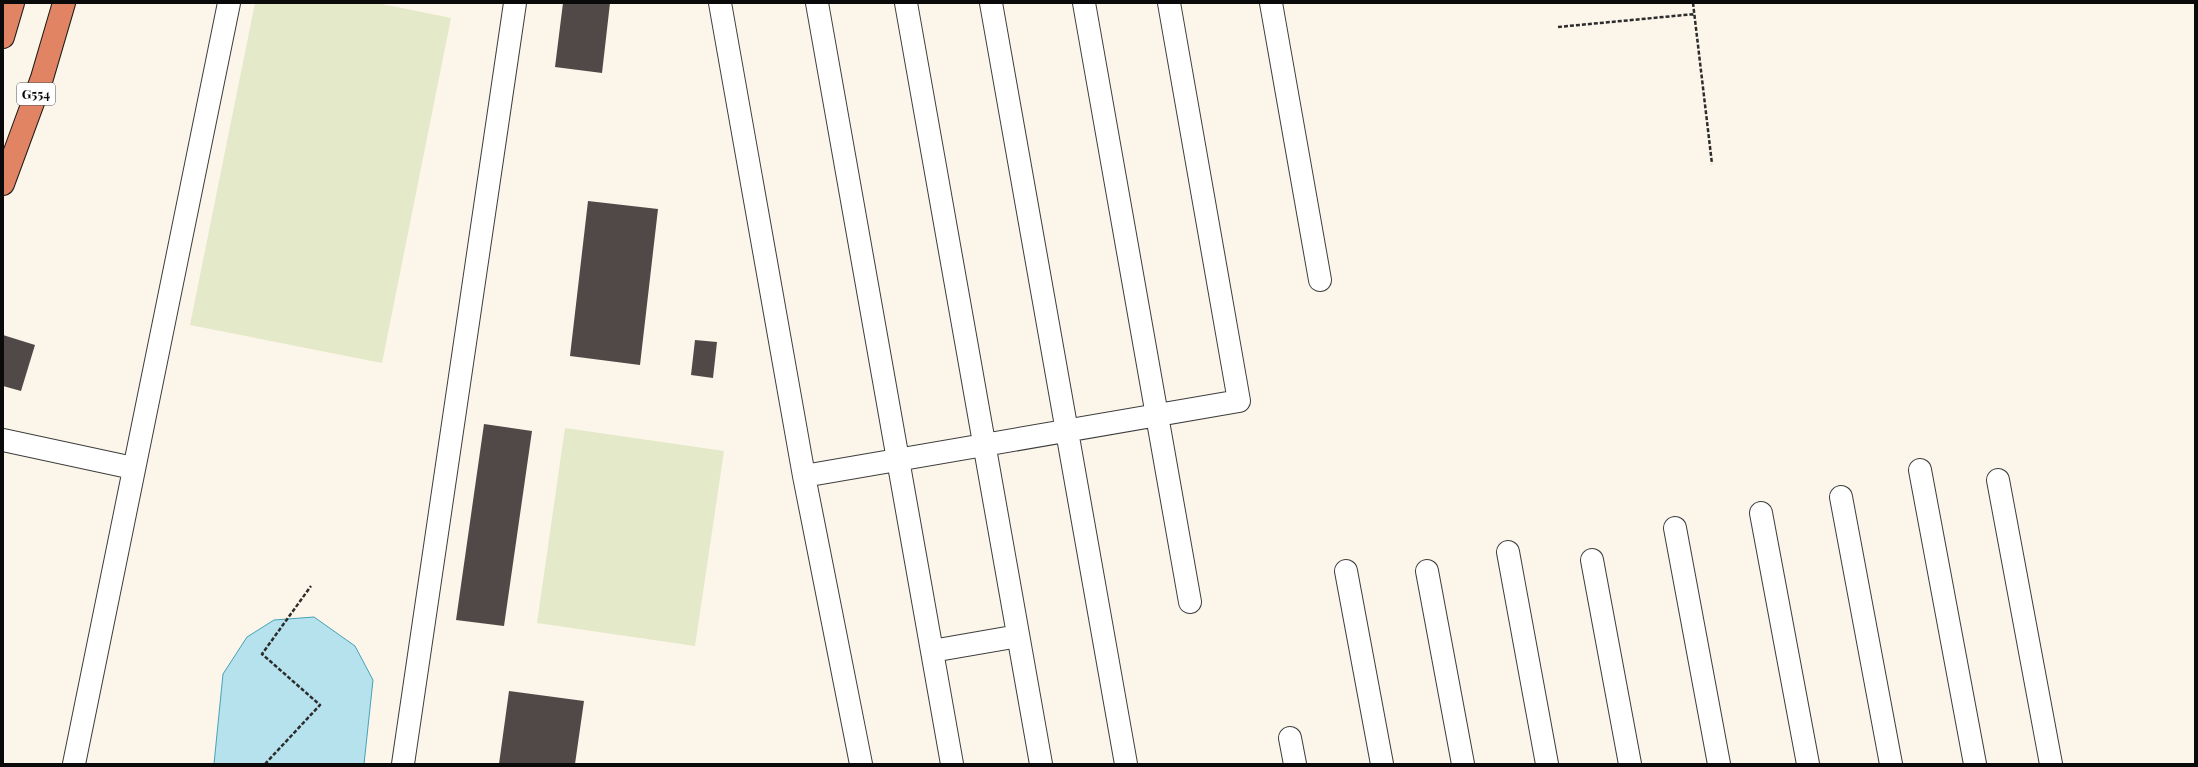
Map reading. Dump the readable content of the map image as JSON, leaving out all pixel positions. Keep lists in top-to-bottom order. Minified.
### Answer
{"streets":{"highway":["G554"]}}
